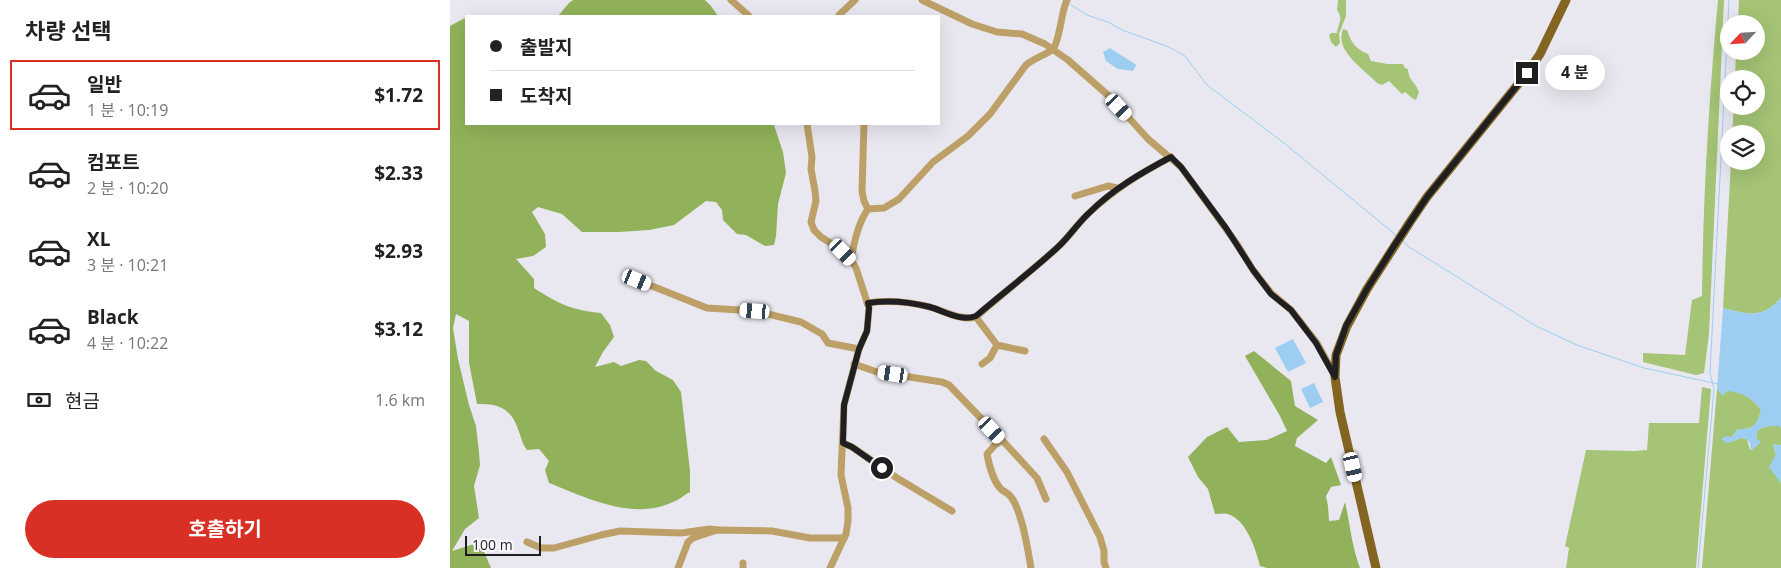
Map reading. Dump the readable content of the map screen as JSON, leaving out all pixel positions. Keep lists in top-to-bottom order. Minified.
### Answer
{"scale_bar":"100 m","north":"bottom left","page":{"heading":"차량 선택","banner":["출발지","도착지"],"bubble":"4 분","list":[{"name":"일반","note":"1 분 · 10:19","value":"$1.72"},{"name":"컴포트","note":"2 분 · 10:20","value":"$2.33"},{"name":"XL","note":"3 분 · 10:21","value":"$2.93"},{"name":"Black","note":"4 분 · 10:22","value":"$3.12"}],"pay":["현금","1.6 km"],"buttons":"호출하기","scale":"100 m"}}
